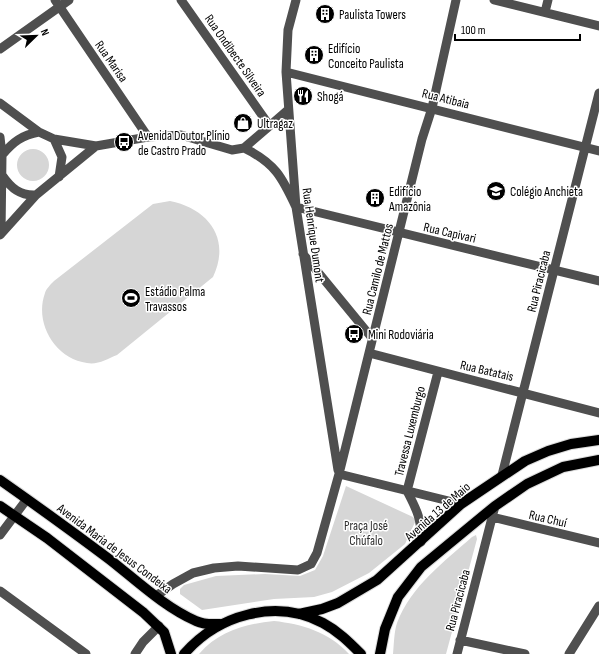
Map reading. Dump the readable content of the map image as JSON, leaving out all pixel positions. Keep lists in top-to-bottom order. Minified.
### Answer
{"streets":{"main road":["Avenida 13 de Maio","Avenida Maria de Jesus Condeixa"],"street":["Rua Ondibecte Silveira","Rua Marisa","Rua Atibaia","Rua Capivari","Rua Henrique Dumont","Rua Camilo de Mattos","Rua Piracicaba","Rua Batatais","Travessa Luxemburgo","Rua Chuí"]},"crossings":[["Rua Atibaia","Rua Henrique Dumont"],["Rua Atibaia","Rua Camilo de Mattos"],["Rua Atibaia","Rua Piracicaba"],["Rua Capivari","Rua Henrique Dumont"],["Rua Capivari","Rua Camilo de Mattos"],["Rua Capivari","Rua Piracicaba"],["Rua Henrique Dumont","Rua Camilo de Mattos"],["Rua Camilo de Mattos","Rua Batatais"],["Rua Camilo de Mattos","Avenida Maria de Jesus Condeixa"],["Rua Piracicaba","Rua Batatais"],["Rua Piracicaba","Avenida 13 de Maio"],["Rua Piracicaba","Rua Chuí"],["Rua Batatais","Travessa Luxemburgo"],["Travessa Luxemburgo","Avenida 13 de Maio"]],"parks":["Praça José Chúfalo"],"places":{"building":["Paulista Towers","Edifício Conceito Paulista","Edifício Amazônia"],"restaurant":["Shogá"],"shop":["Ultragaz"],"bus stop":["Avenida Doutor Plínio de Castro Prado","Mini Rodoviária"],"school or university":["Colégio Anchieta"],"sports":["Estádio Palma Travassos"]},"scale_bar":"100 m","north":"top right"}
